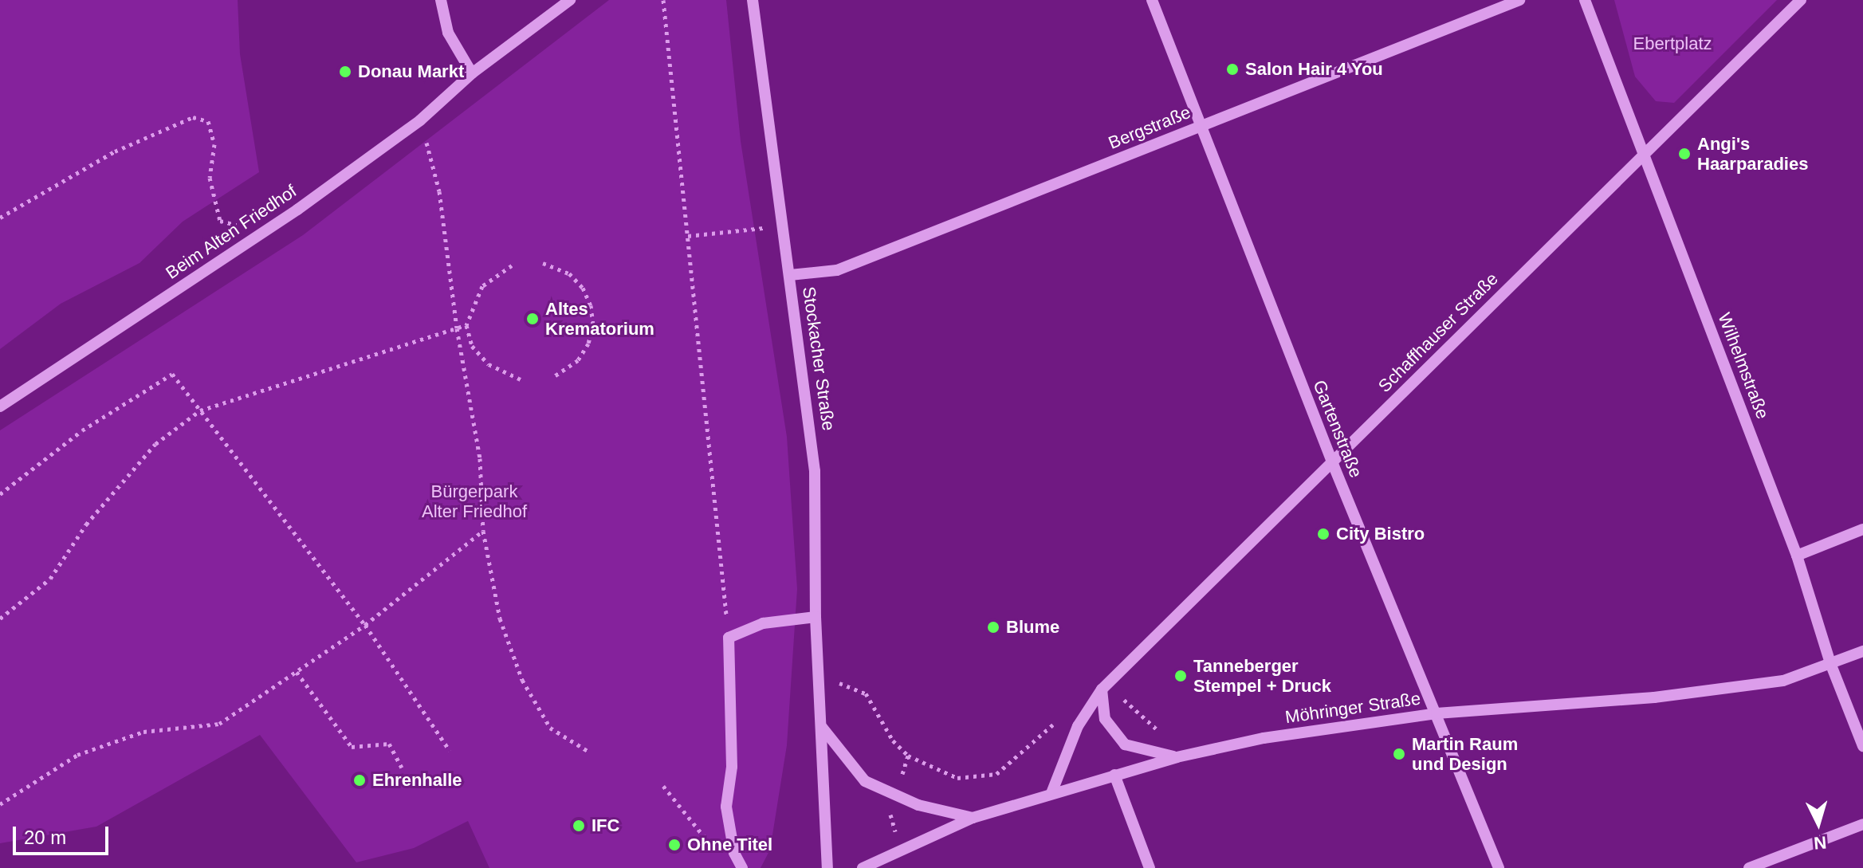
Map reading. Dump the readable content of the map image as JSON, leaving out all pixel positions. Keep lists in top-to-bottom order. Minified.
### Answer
{"streets":{"street":["Bergstraße","Beim Alten Friedhof","Schaffhauser Straße","Stockacher Straße","Wilhelmstraße","Gartenstraße","Möhringer Straße"]},"crossings":[["Bergstraße","Stockacher Straße"],["Bergstraße","Gartenstraße"],["Schaffhauser Straße","Wilhelmstraße"],["Schaffhauser Straße","Gartenstraße"],["Schaffhauser Straße","Möhringer Straße"],["Wilhelmstraße","Möhringer Straße"],["Gartenstraße","Möhringer Straße"]],"parks":["Ebertplatz","Bürgerpark Alter Friedhof"],"places":["Salon Hair 4 You","Donau Markt","Angi's Haarparadies","Altes Krematorium","City Bistro","Blume","Tanneberger Stempel + Druck","Martin Raum und Design","Ehrenhalle","IFC","Ohne Titel"],"scale_bar":"20 m","north":"bottom"}
